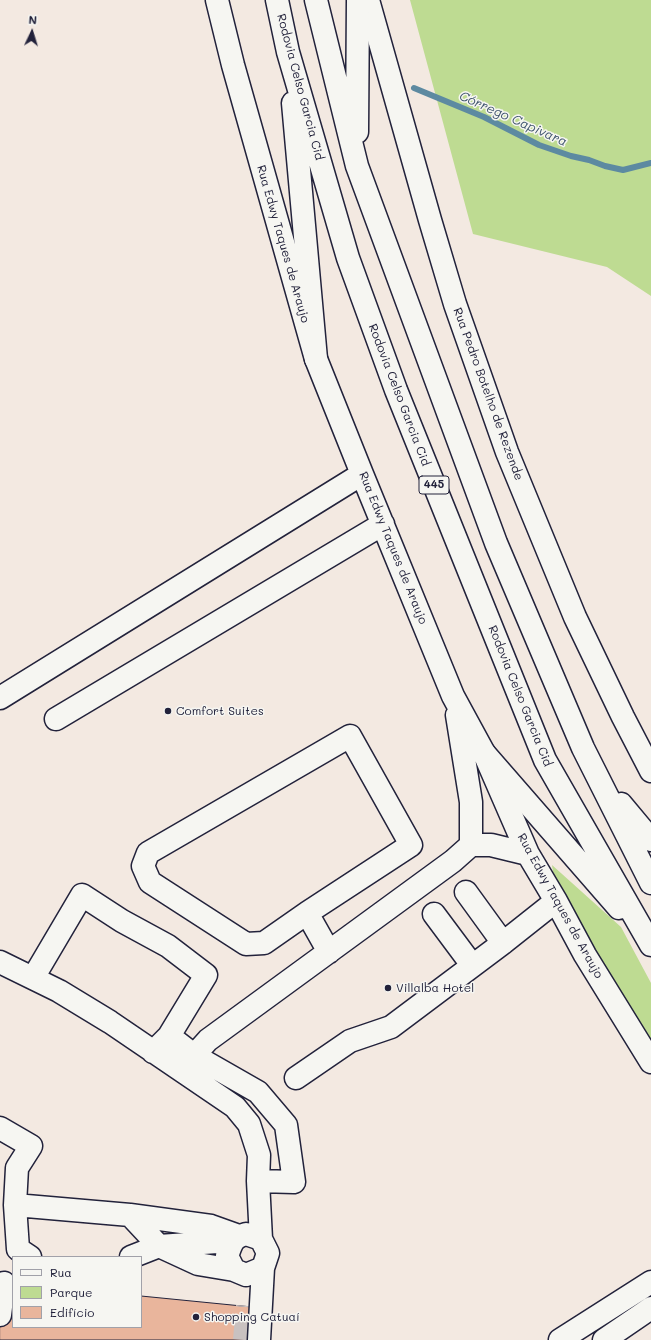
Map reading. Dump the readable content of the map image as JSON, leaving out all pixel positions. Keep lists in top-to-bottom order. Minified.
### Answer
{"streets":{"main road":["Rodovia Celso Garcia Cid","Rua Edwy Taques de Araujo","Rua Pedro Botelho de Rezende","445"]},"water":["Córrego Capivara"],"places":["Comfort Suites","Villalba Hotel","Shopping Catuaí"],"legend":["Rua","Parque","Edifício"],"north":"top"}
